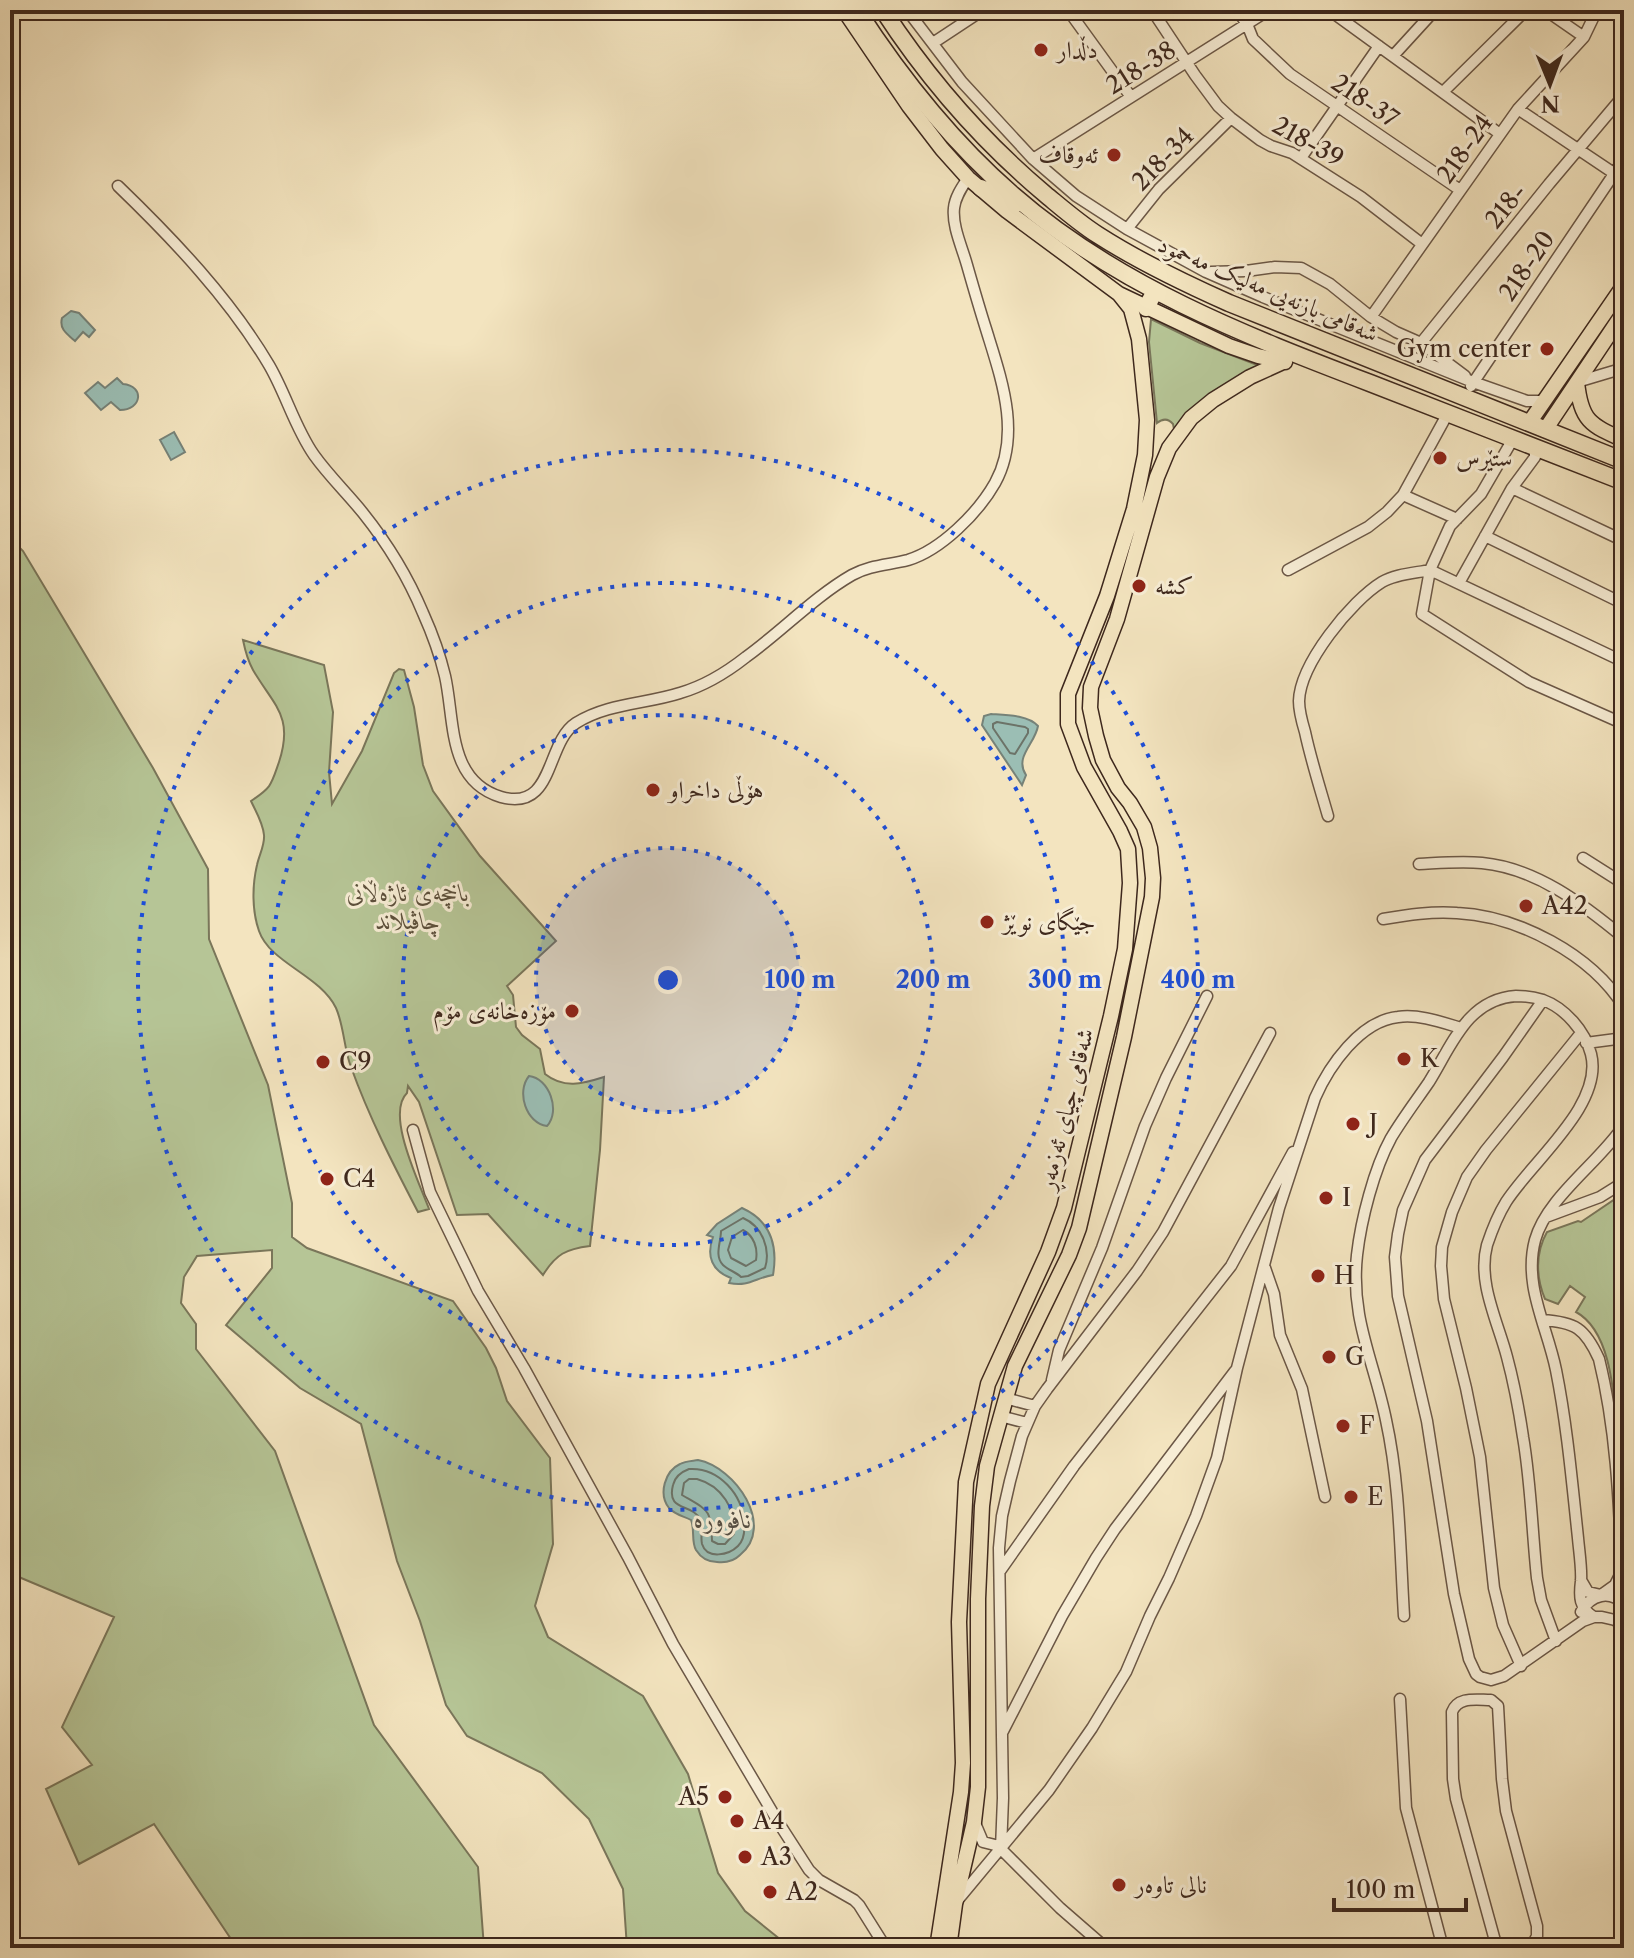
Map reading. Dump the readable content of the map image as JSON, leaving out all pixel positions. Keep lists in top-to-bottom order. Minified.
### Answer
{"streets":{"highway":["شەقامی بازنەیی مەلیک مەحمود"],"main road":["شەقامی چیای ئەزمەڕ"],"street":["218-38","218-37","218-39","218-24","218-34","218-","218-20"]},"crossings":[["218-38","218-37"],["218-38","218-39"],["218-37","218-24"],["218-39","218-24"],["218-39","218-34"],["218-20","شەقامی بازنەیی مەلیک مەحمود"]],"water":["نافوورە"],"parks":["باخچەی ئاژەڵانی چاڤیلاند"],"places":["دڵدار","ئەوقاف","Gym center","ستێرس","كشه","هۆڵی داخراو","A42","جێگای نوێژ","مۆزەخانەی مۆم","K","C9","J","C4","I","H","G","F","E","A5","A4","A3","نالی تاوەر","A2"],"scale_bar":"100 m","north":"bottom","rings":["100 m","200 m","300 m","400 m"]}
